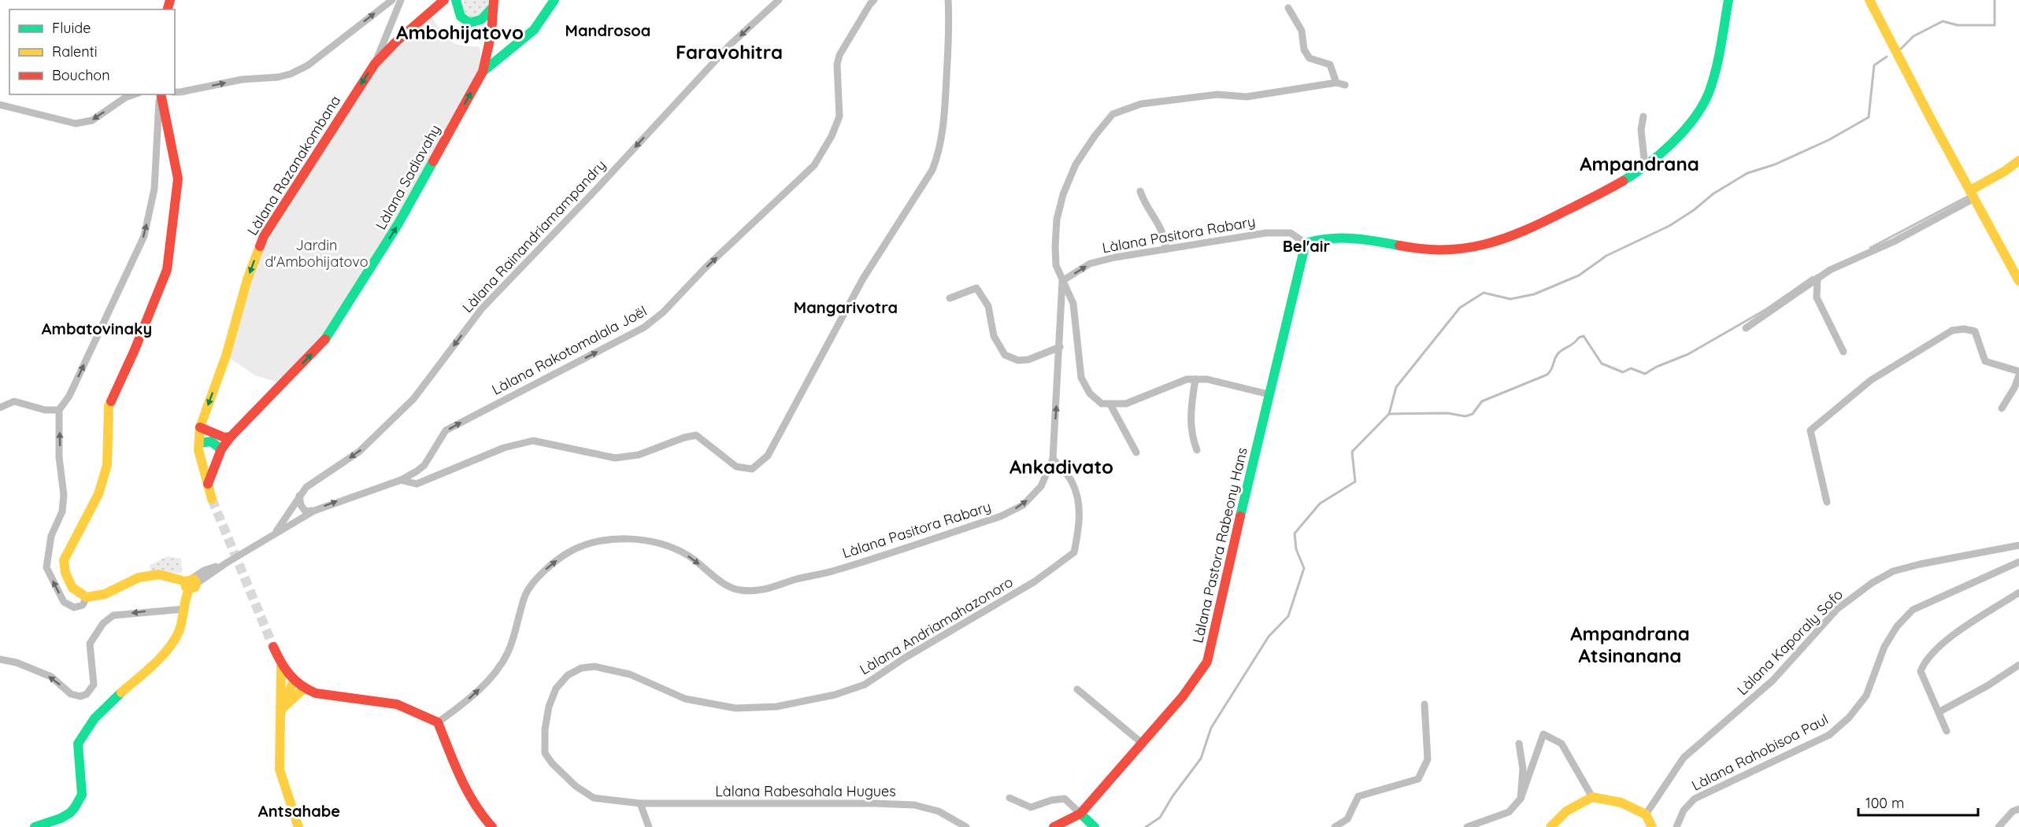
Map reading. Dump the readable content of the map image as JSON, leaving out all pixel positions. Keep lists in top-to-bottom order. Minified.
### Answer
{"streets":{"main road":["Làlana Razanakombana","Làlana Sadiavahy","Làlana Pastora Rabeony Hans"],"street":["Làlana Pasitora Rabary","Làlana Rainandriamampandry","Làlana Rakotomalala Joël","Làlana Andriamahazonoro","Làlana Kaporaly Sofo","Làlana Rahobisoa Paul","Làlana Rabesahala Hugues"]},"crossings":[["Làlana Razanakombana","Làlana Sadiavahy"],["Làlana Pasitora Rabary","Làlana Pastora Rabeony Hans"],["Làlana Pasitora Rabary","Làlana Andriamahazonoro"],["Làlana Rainandriamampandry","Làlana Rakotomalala Joël"],["Làlana Andriamahazonoro","Làlana Rabesahala Hugues"]],"one_way":["Làlana Razanakombana","Làlana Sadiavahy","Làlana Pasitora Rabary","Làlana Rainandriamampandry","Làlana Rakotomalala Joël"],"districts":["Mandrosoa","Ambohijatovo","Faravohitra","Ampandrana","Bel'air","Mangarivotra","Ambatovinaky","Ankadivato","Ampandrana Atsinanana","Antsahabe"],"parks":["Jardin d'Ambohijatovo"],"legend":["Fluide","Ralenti","Bouchon"],"scale_bar":"100 m"}
